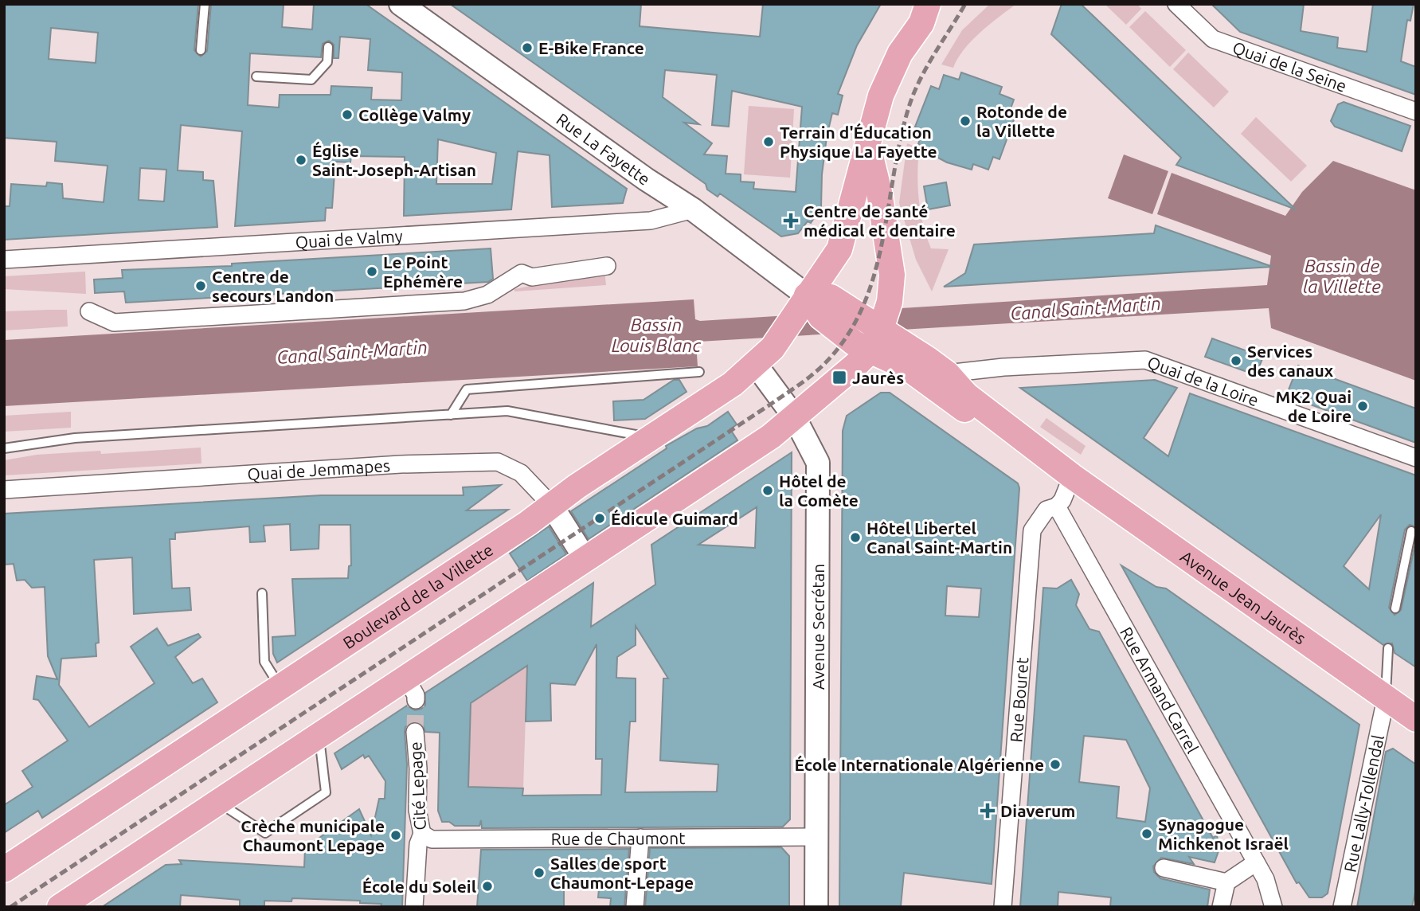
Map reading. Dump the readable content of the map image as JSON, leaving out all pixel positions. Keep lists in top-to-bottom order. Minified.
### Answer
{"streets":{"main road":["Rue La Fayette","Quai de Jemmapes","Boulevard de la Villette","Avenue Jean Jaurès","Avenue Secrétan"],"street":["Quai de la Seine","Quai de Valmy","Quai de la Loire","Rue Armand Carrel","Rue Bouret","Cité Lepage","Rue Lally-Tollendal","Rue de Chaumont"]},"crossings":[["Rue La Fayette","Quai de Valmy"],["Rue La Fayette","Boulevard de la Villette"],["Rue La Fayette","Avenue Jean Jaurès"],["Quai de la Loire","Avenue Jean Jaurès"],["Quai de Jemmapes","Boulevard de la Villette"],["Boulevard de la Villette","Avenue Jean Jaurès"],["Boulevard de la Villette","Avenue Secrétan"],["Avenue Jean Jaurès","Rue Lally-Tollendal"],["Avenue Secrétan","Rue de Chaumont"],["Rue Armand Carrel","Rue Bouret"],["Cité Lepage","Rue de Chaumont"]],"water":["Bassin de la Villette","Canal Saint-Martin","Bassin Louis Blanc"],"places":{"other":["E-Bike France","Collège Valmy","Rotonde de la Villette","Terrain d'Éducation Physique La Fayette","Église Saint-Joseph-Artisan","Le Point Ephémère","Centre de secours Landon","Services des canaux","MK2 Quai de Loire","Hôtel de la Comète","Édicule Guimard","Hôtel Libertel Canal Saint-Martin","École Internationale Algérienne","Synagogue Michkenot Israël","Crèche municipale Chaumont Lepage","Salles de sport Chaumont-Lepage","École du Soleil"],"health":["Centre de santé médical et dentaire","Diaverum"],"transit":["Jaurès"]}}
